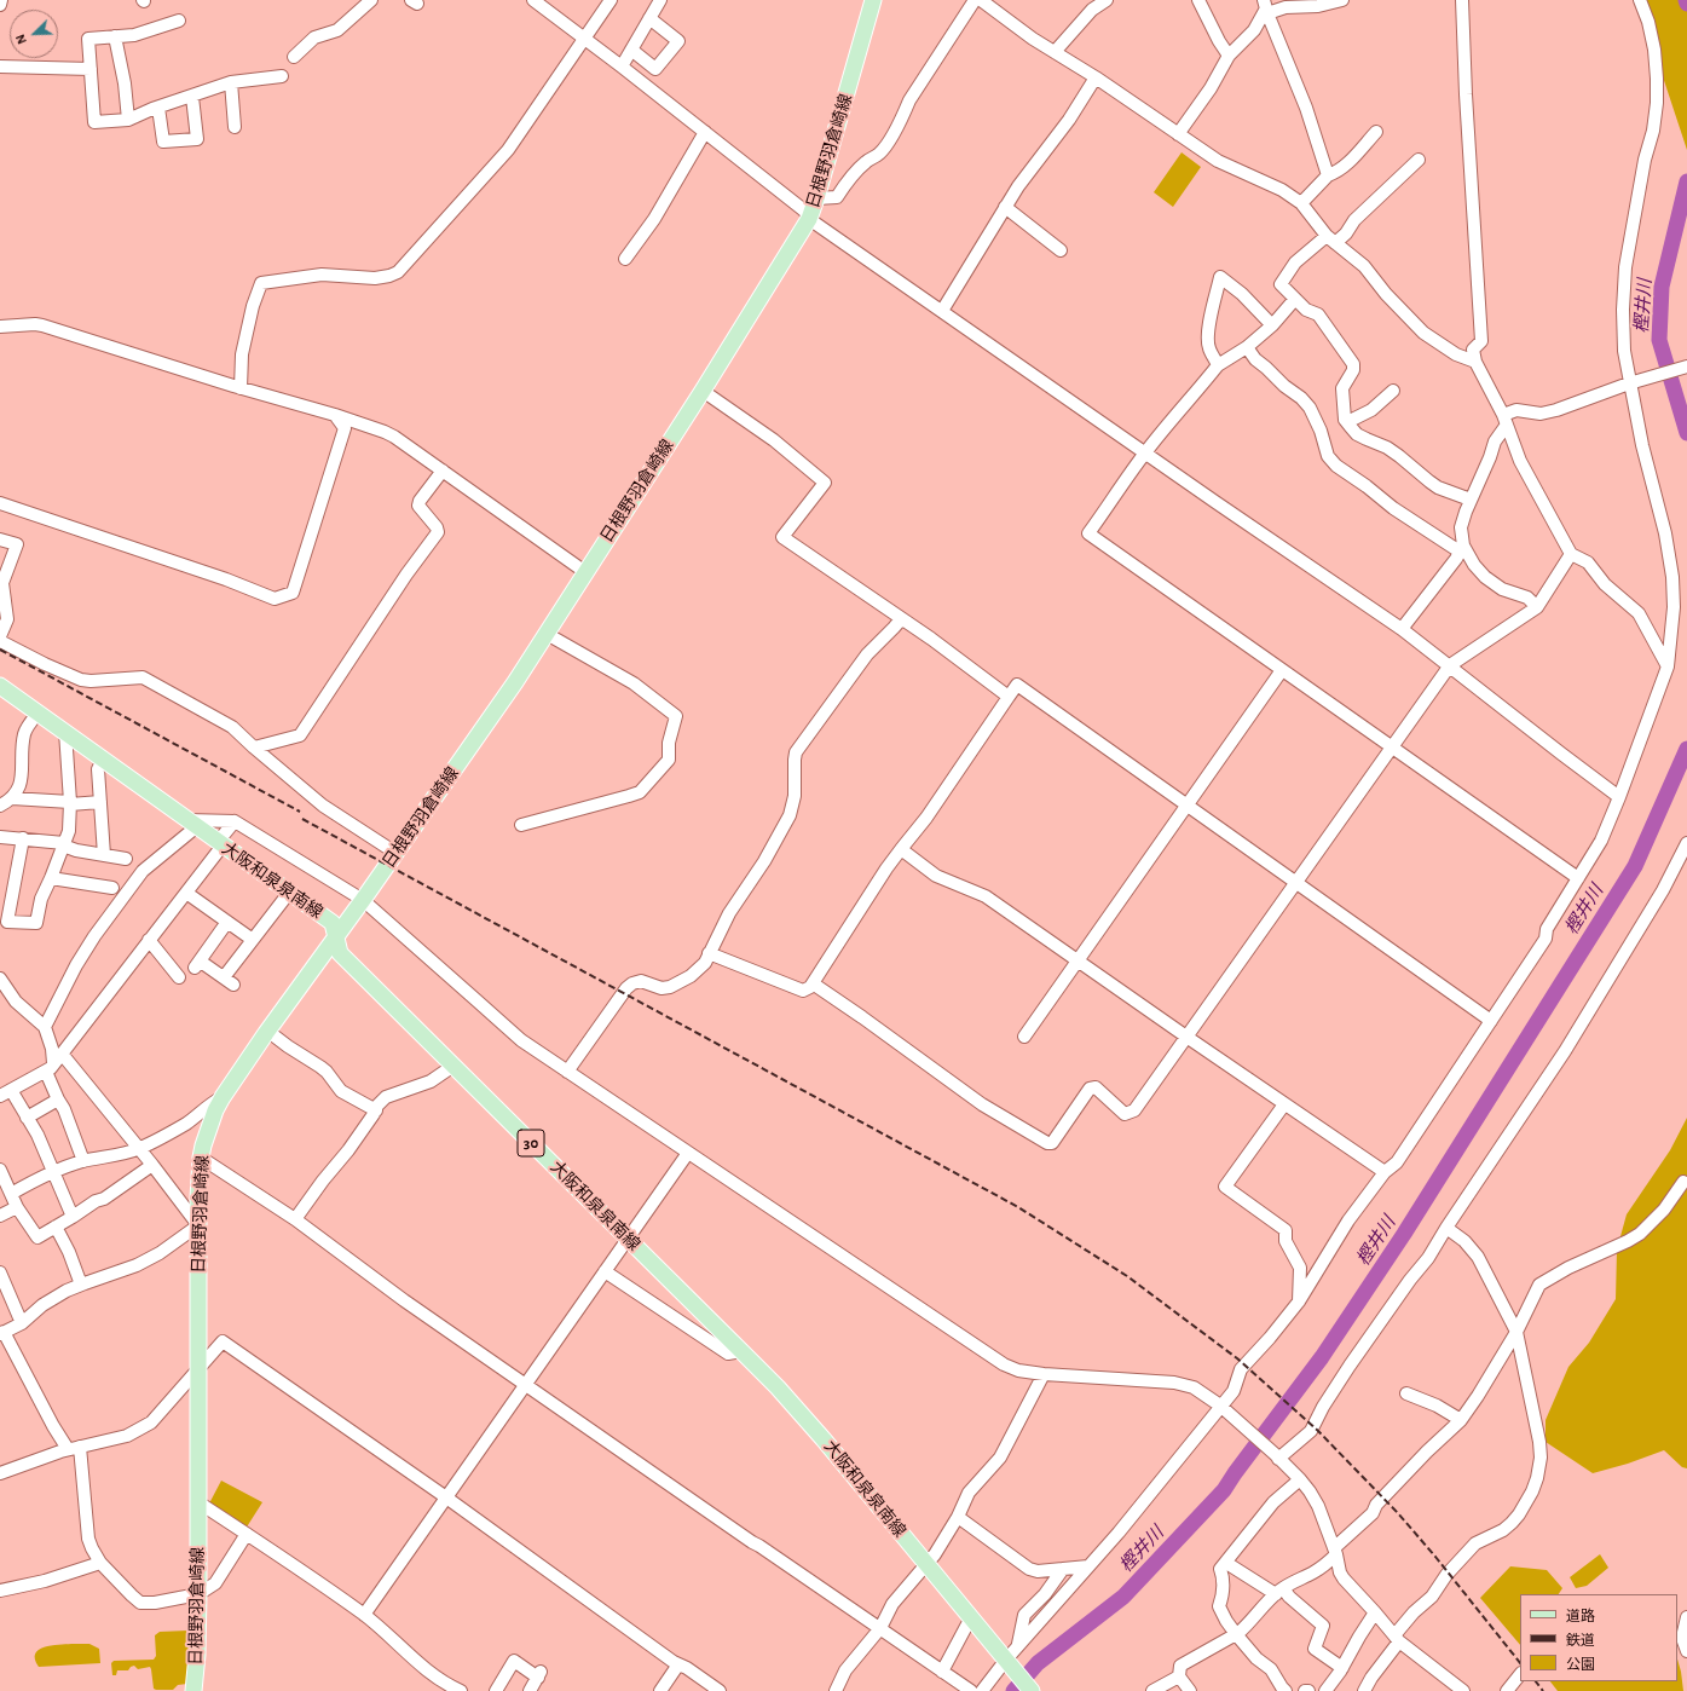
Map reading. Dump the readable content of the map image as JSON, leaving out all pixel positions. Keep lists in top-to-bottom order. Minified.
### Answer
{"streets":{"main road":["日根野羽倉崎線","大阪和泉泉南線","30"]},"crossings":[["日根野羽倉崎線","大阪和泉泉南線"]],"water":["樫井川"],"legend":["道路","鉄道","公園"],"north":"bottom left"}
